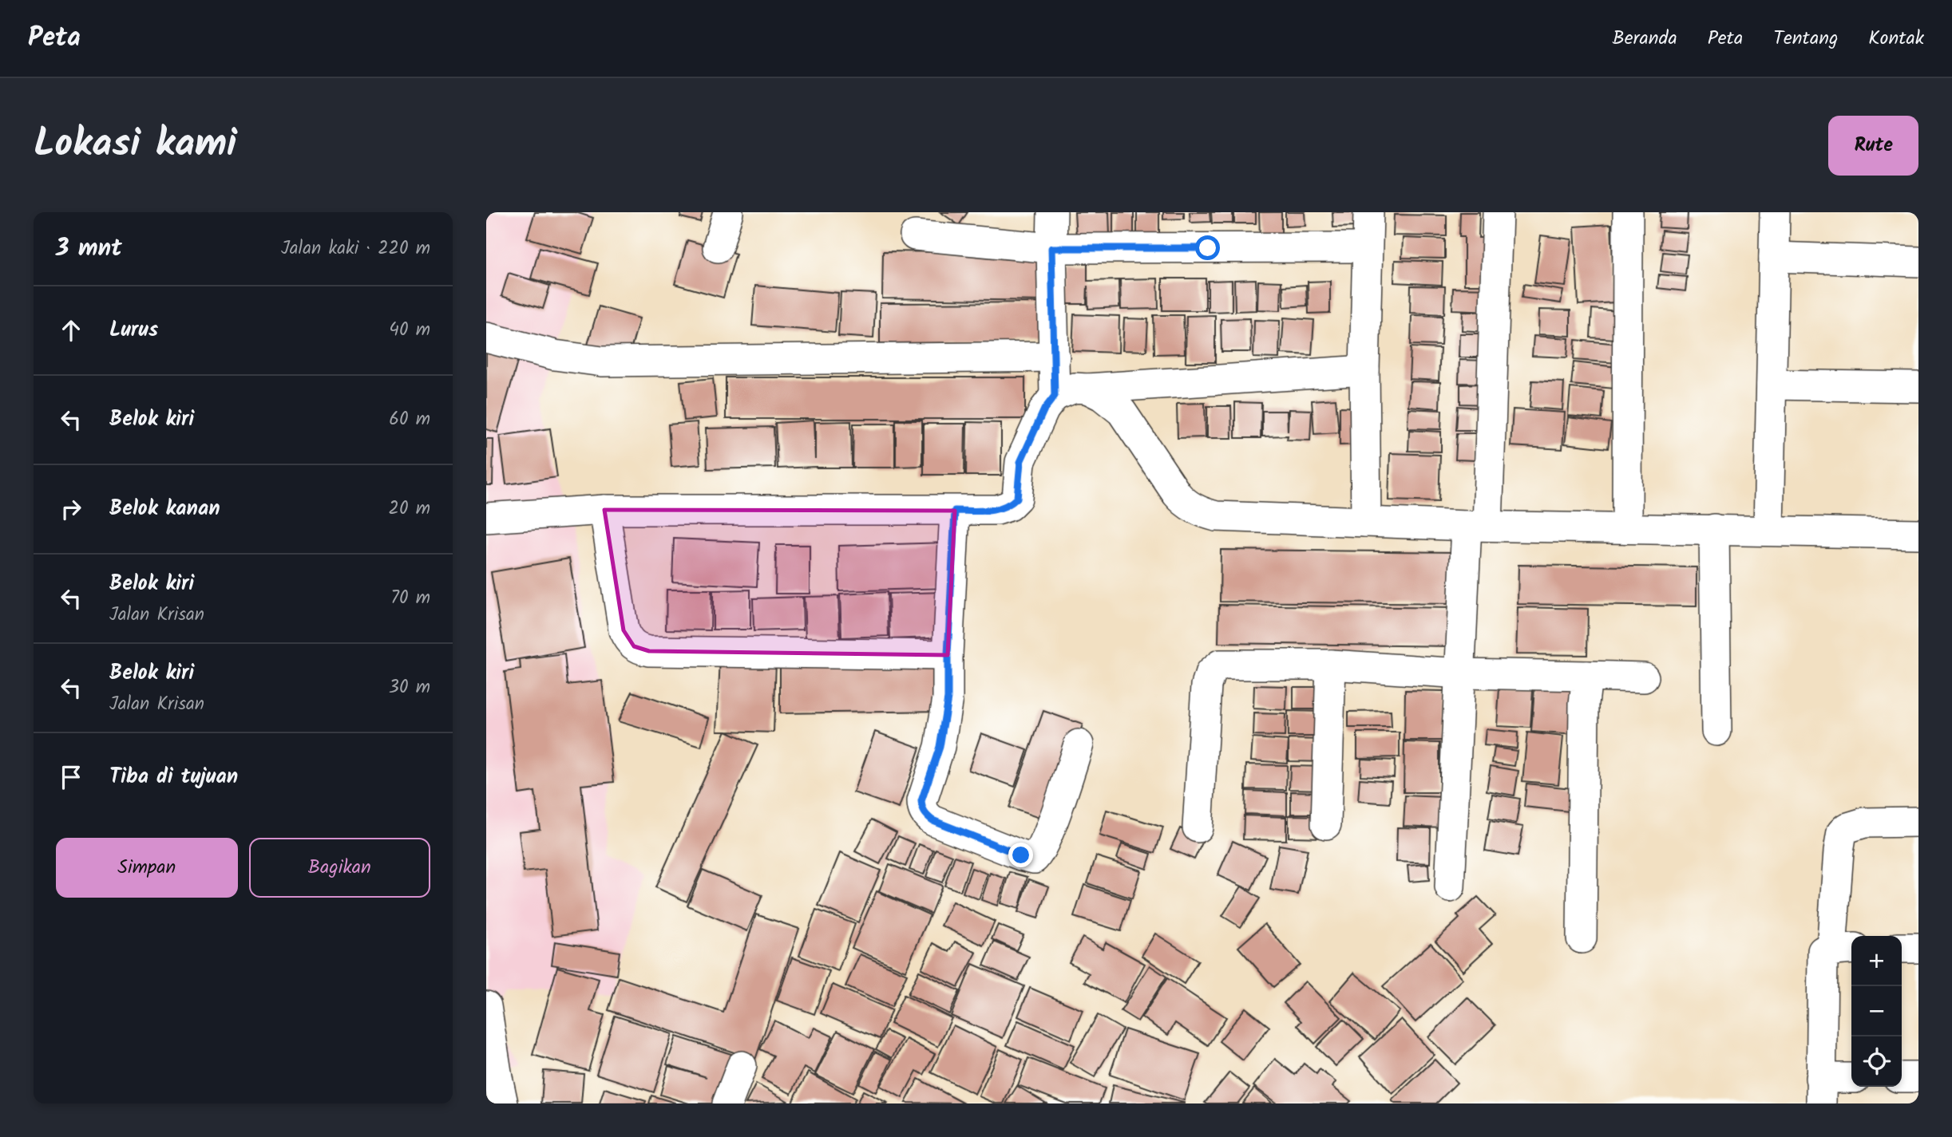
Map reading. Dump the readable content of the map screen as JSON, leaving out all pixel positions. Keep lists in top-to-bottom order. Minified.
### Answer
{"page":{"header":"Peta","nav":["Beranda","Peta","Tentang","Kontak"],"title":"Lokasi kami","buttons":["Rute",["Simpan","Bagikan"]],"heading":["3 mnt","Jalan kaki · 220 m"],"list":[["Lurus","40 m"],["Belok kiri","60 m"],["Belok kanan","20 m"],["Belok kiri","Jalan Krisan","70 m"],["Belok kiri","Jalan Krisan","30 m"],"Tiba di tujuan"],"map_buttons":["+","−"]}}
